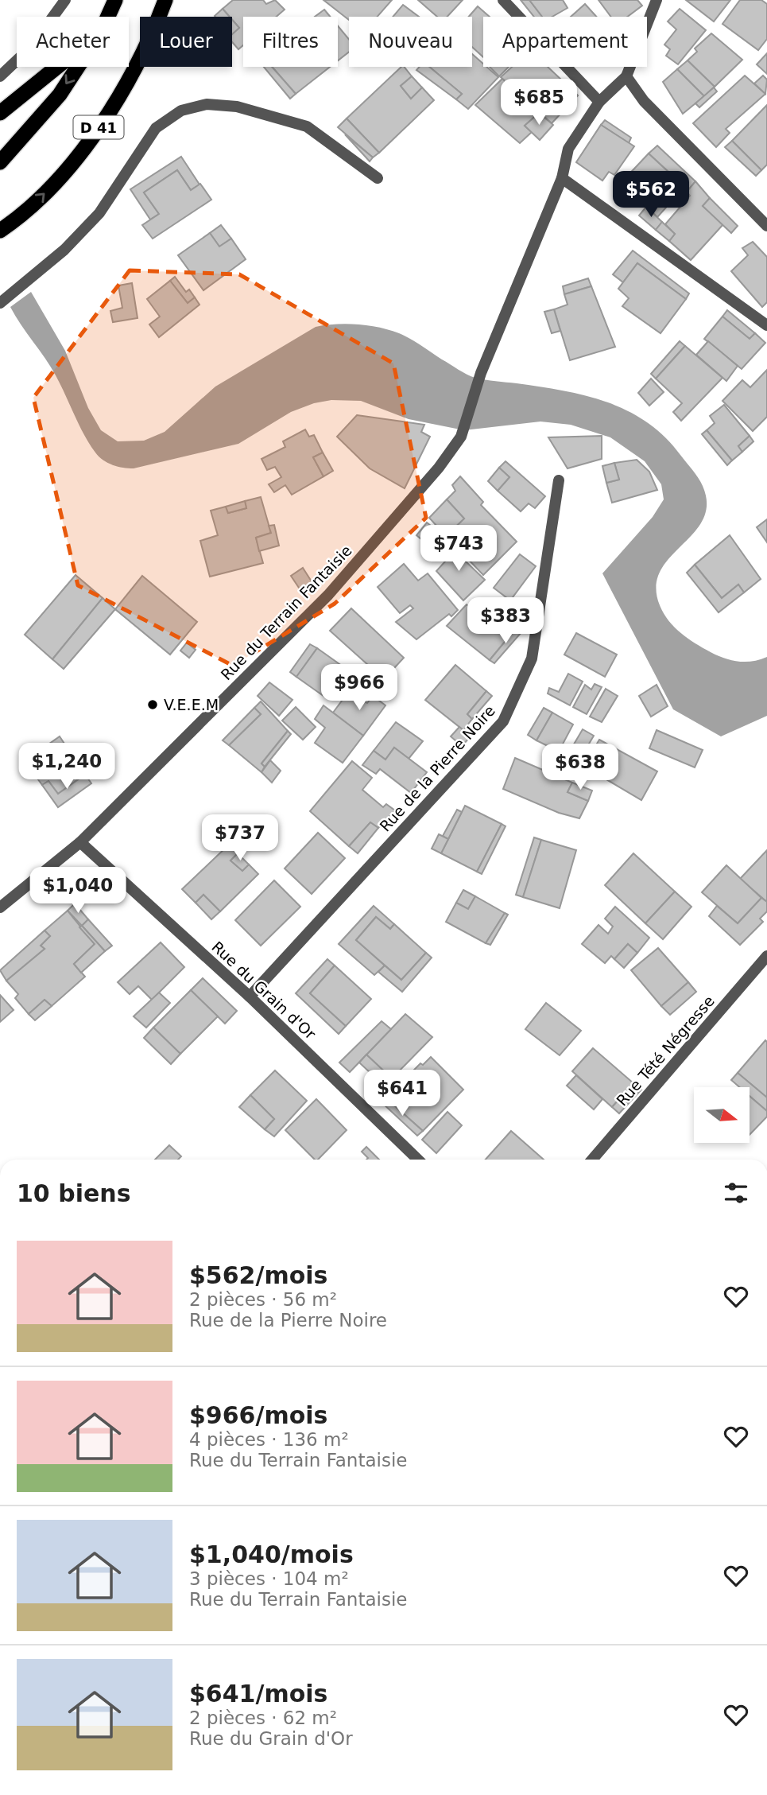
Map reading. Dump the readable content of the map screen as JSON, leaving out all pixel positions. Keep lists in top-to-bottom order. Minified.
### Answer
{"streets":{"highway":["D 41"],"street":["Rue du Terrain Fantaisie","Rue de la Pierre Noire","Rue du Grain d'Or","Rue Tété Négresse"]},"crossings":[["Rue du Terrain Fantaisie","Rue du Grain d'Or"],["Rue de la Pierre Noire","Rue du Grain d'Or"]],"places":["V.E.E.M"],"north":"right","page":{"chip":["Acheter","Louer","Filtres","Nouveau","Appartement"],"price":["$685","$562","$743","$383","$966","$1,240","$638","$737","$1,040","$641"],"heading":"10 biens","list":[{"name":"$562/mois","note":"2 pièces · 56 m² · Rue de la Pierre Noire"},{"name":"$966/mois","note":"4 pièces · 136 m² · Rue du Terrain Fantaisie"},{"name":"$1,040/mois","note":"3 pièces · 104 m² · Rue du Terrain Fantaisie"},{"name":"$641/mois","note":"2 pièces · 62 m² · Rue du Grain d'Or"}]}}
